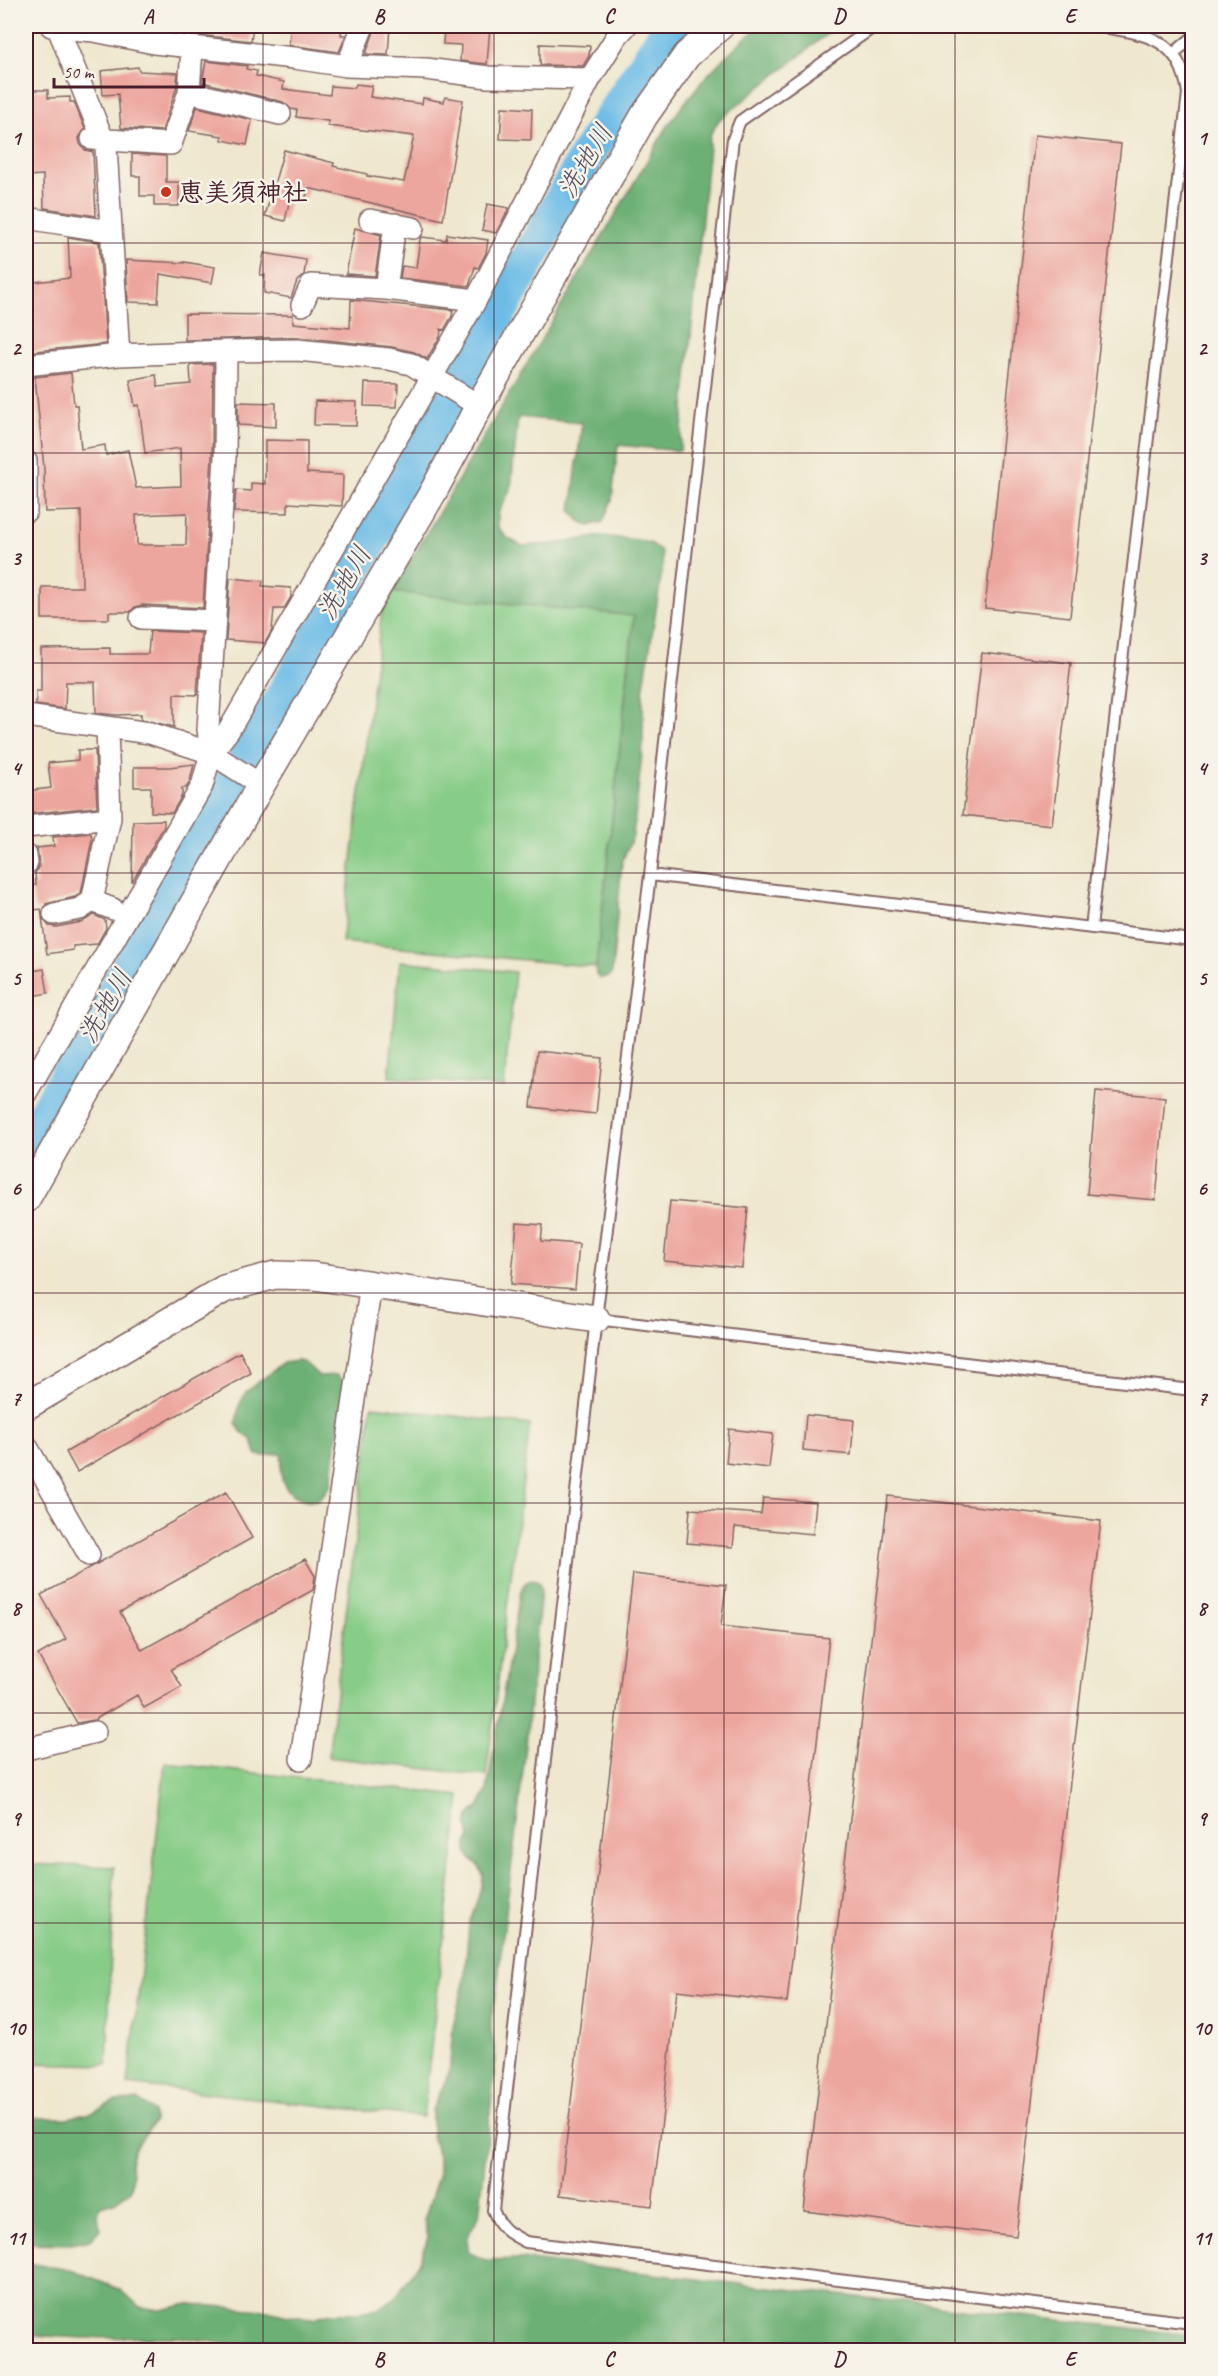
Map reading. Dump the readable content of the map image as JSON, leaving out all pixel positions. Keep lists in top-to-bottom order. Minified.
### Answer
{"water":["洗地川"],"places":["恵美須神社"],"scale_bar":"50 m","grid":{"columns":["A","B","C","D","E"],"rows":["1","2","3","4","5","6","7","8","9","10","11"]}}
